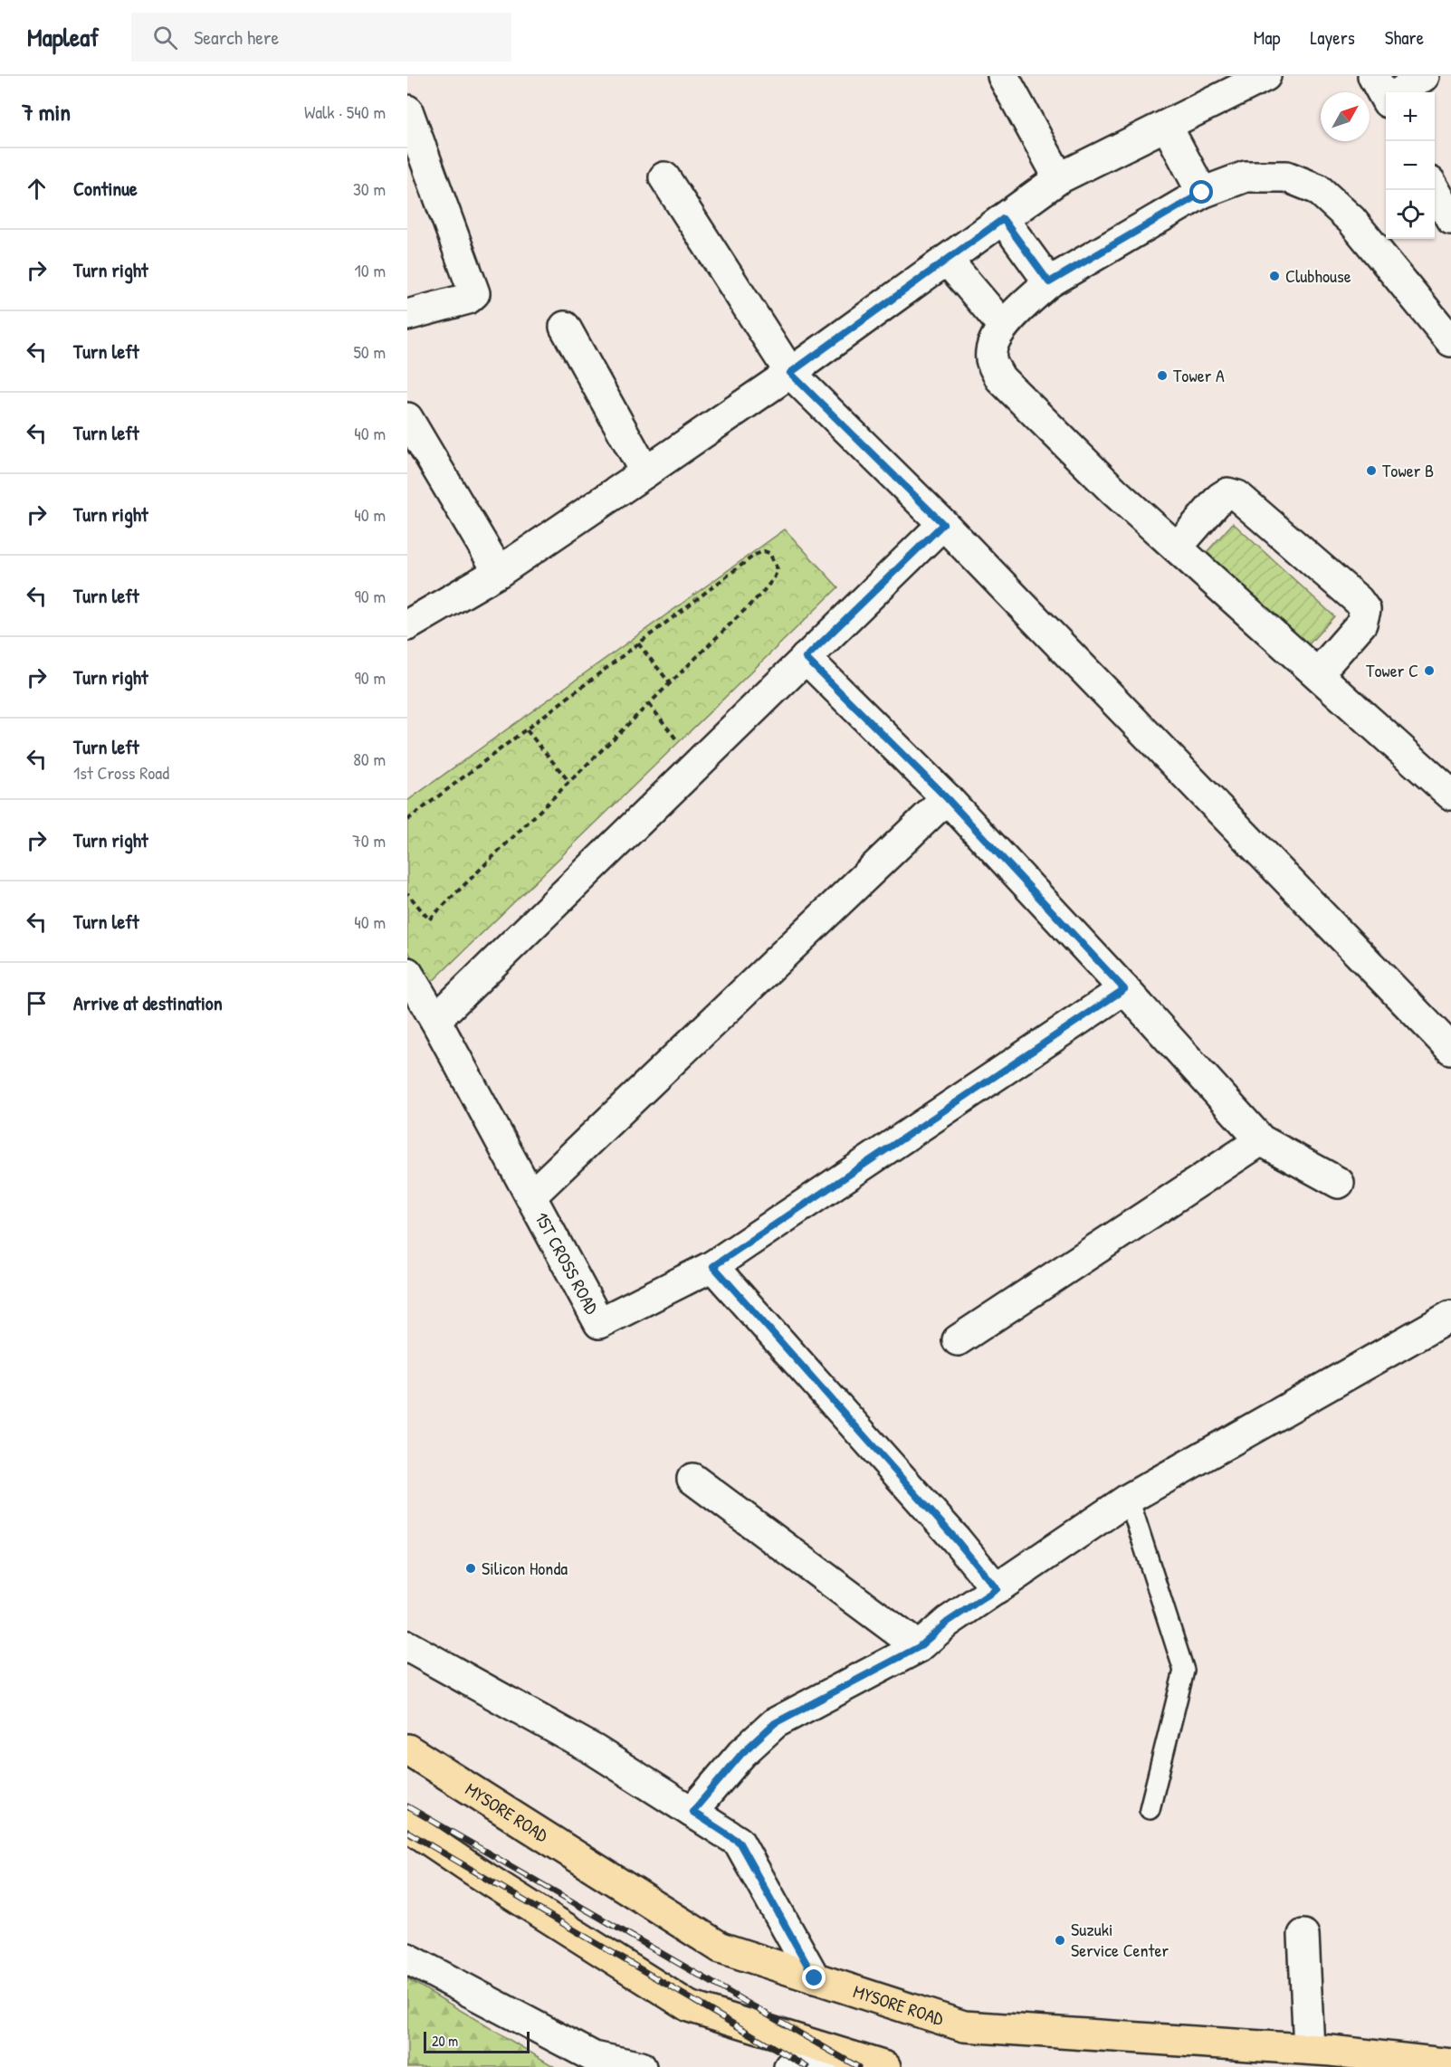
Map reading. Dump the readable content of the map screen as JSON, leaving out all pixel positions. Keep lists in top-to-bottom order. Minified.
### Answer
{"streets":{"highway":["MYSORE ROAD"],"street":["1ST CROSS ROAD"]},"places":["Clubhouse","Tower A","Tower B","Tower C","Silicon Honda","Suzuki Service Center"],"scale_bar":"20 m","north":"top right","page":{"header":"Mapleaf","search":"Search here","nav":["Map","Layers","Share"],"heading":["7 min","Walk · 540 m"],"map_buttons":["+","−"],"list":[["Continue","30 m"],["Turn right","10 m"],["Turn left","50 m"],["Turn left","40 m"],["Turn right","40 m"],["Turn left","90 m"],["Turn right","90 m"],["Turn left","1st Cross Road","80 m"],["Turn right","70 m"],["Turn left","40 m"],"Arrive at destination"],"scale":"20 m"}}
